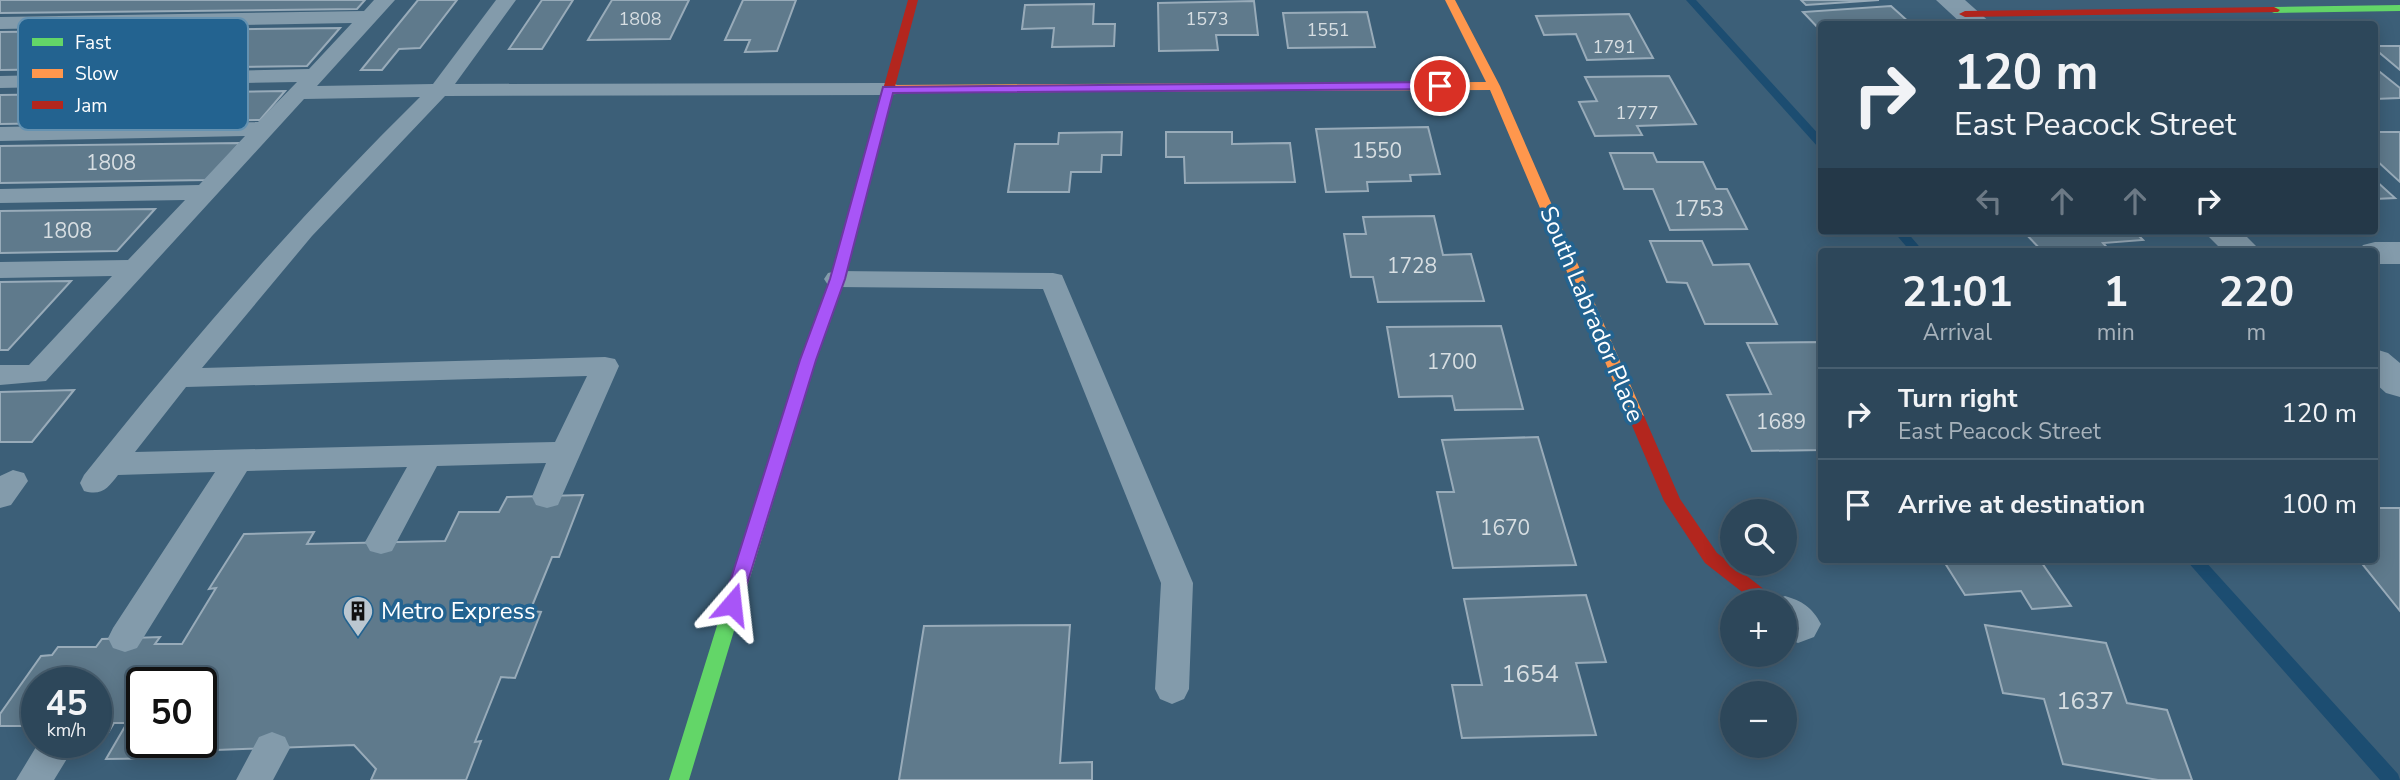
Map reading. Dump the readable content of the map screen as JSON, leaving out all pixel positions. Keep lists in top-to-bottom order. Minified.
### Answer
{"streets":{"street":["South Labrador Place"]},"places":{"building":["Metro Express"]},"house_numbers":["1808","1573","1551","1791","1777","1550","1808","1753","1808","1728","1700","1689","1670","1654","1637"],"legend":["Fast","Slow","Jam"],"page":{"turn":["120 m","East Peacock Street"],"eta":["21:01","Arrival","1","min","220","m"],"list":[{"name":"Turn right","note":"East Peacock Street","value":"120 m"},{"name":"Arrive at destination","value":"100 m"}],"map_buttons":["+","−"],"speed":"45 km/h","limit":"50"}}
